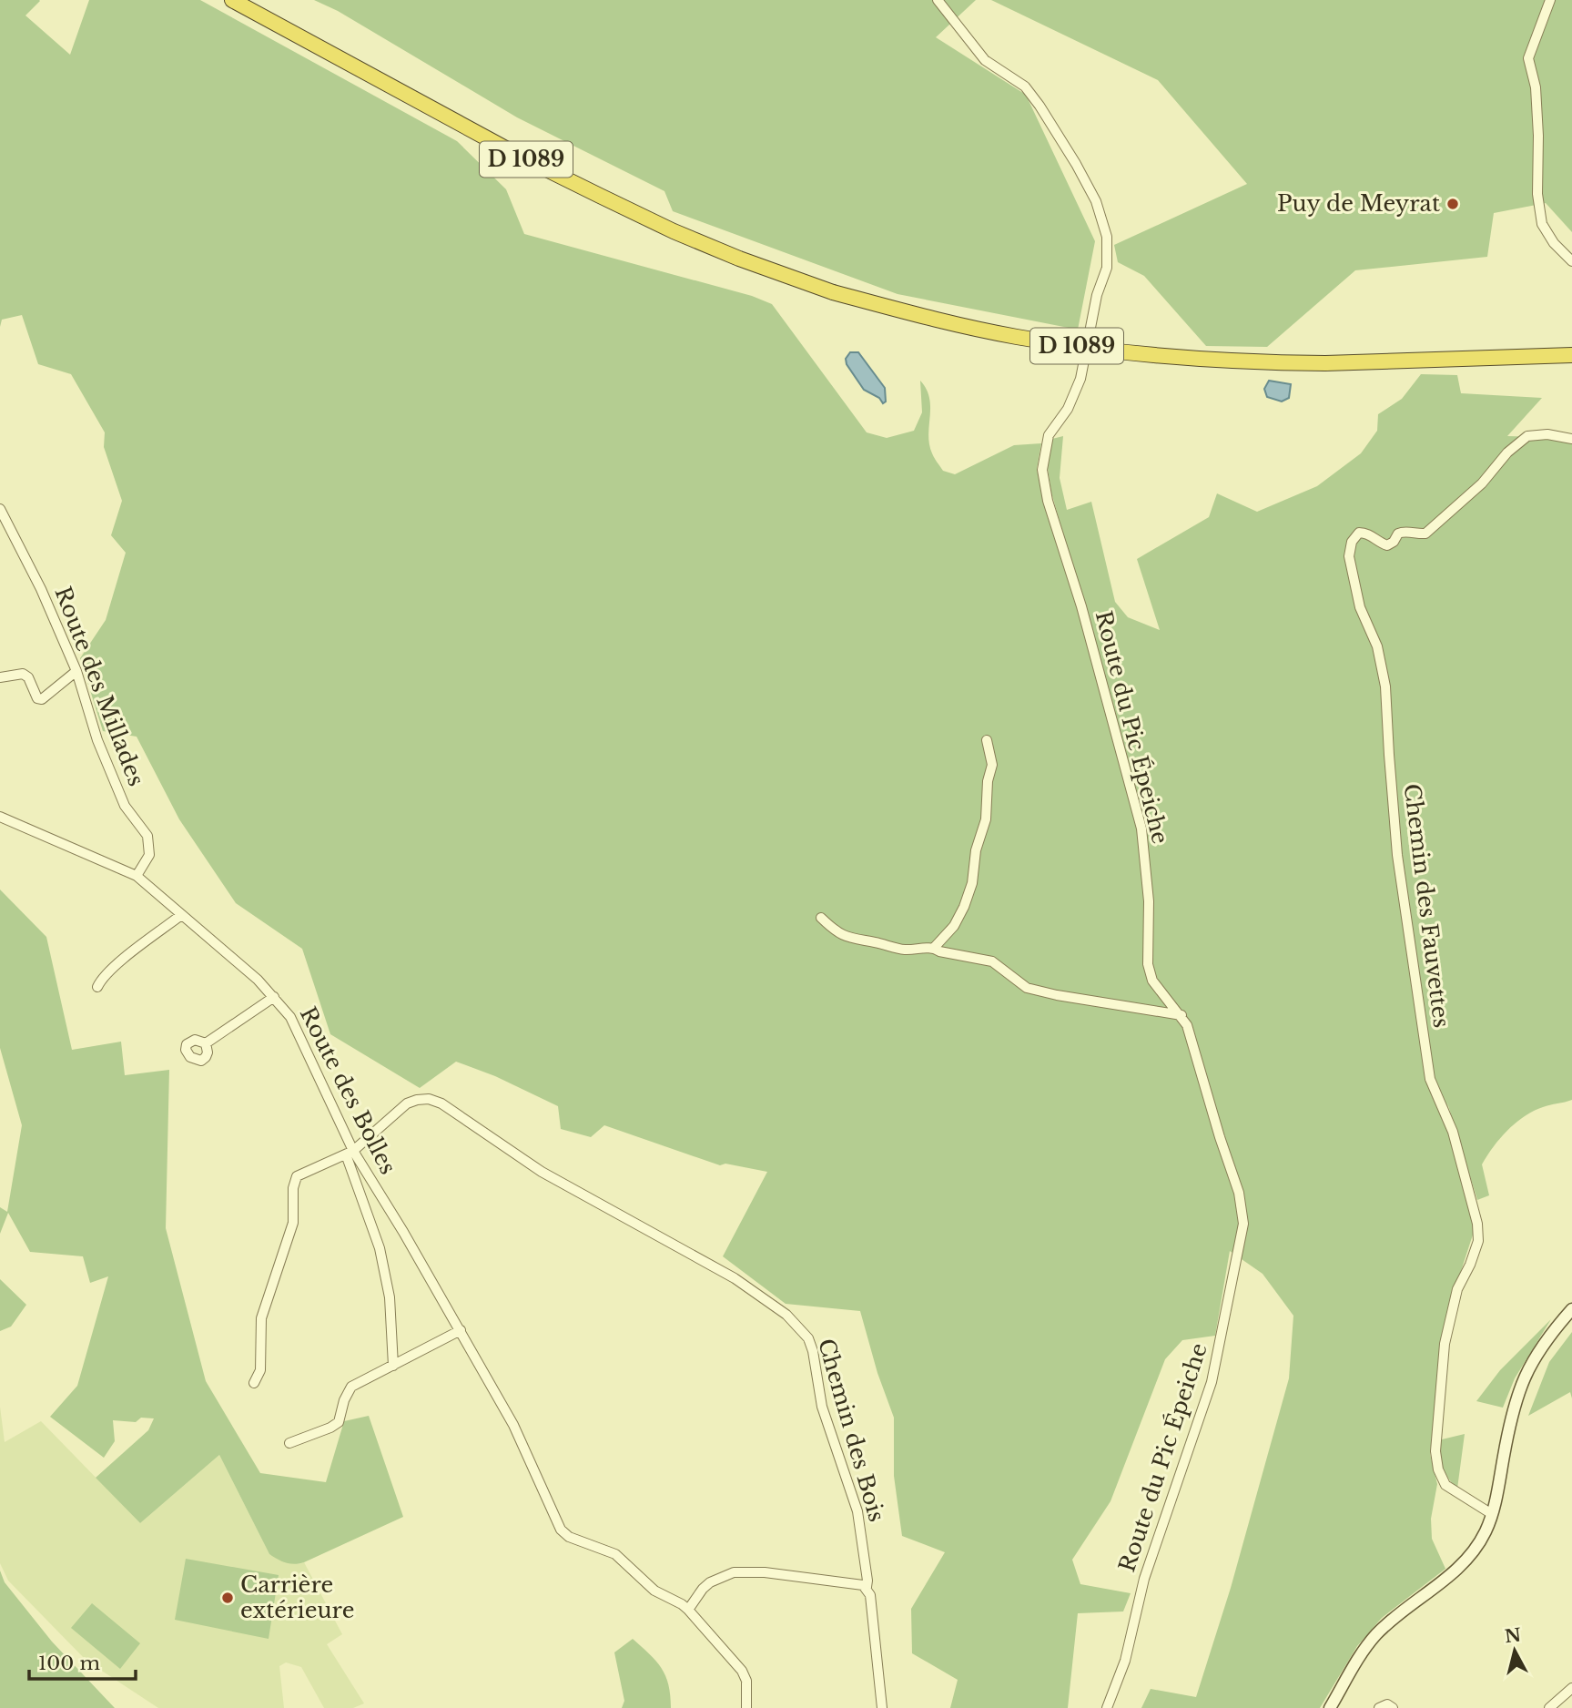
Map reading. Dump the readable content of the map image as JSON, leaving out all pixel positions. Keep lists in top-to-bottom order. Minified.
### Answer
{"streets":{"highway":["D 1089"],"street":["Route des Millades","Route du Pic Épeiche","Chemin des Fauvettes","Route des Bolles","Chemin des Bois"]},"crossings":[["Route des Millades","Route des Bolles"],["Route des Bolles","Chemin des Bois"]],"places":["Puy de Meyrat","Carrière extérieure"],"scale_bar":"100 m","north":"top"}
